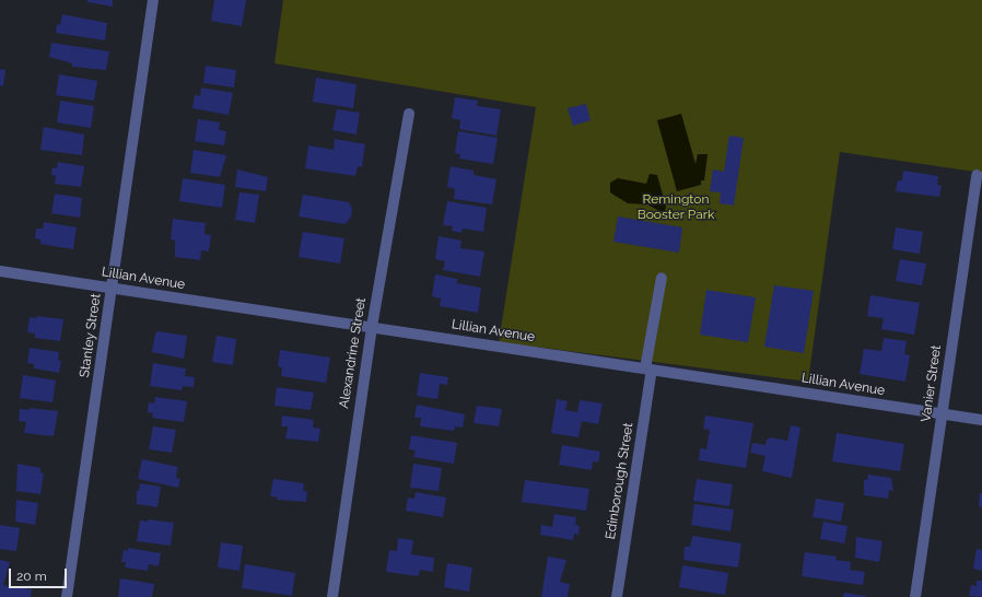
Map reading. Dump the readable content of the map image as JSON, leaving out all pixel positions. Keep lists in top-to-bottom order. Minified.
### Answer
{"streets":{"street":["Lillian Avenue","Stanley Street","Alexandrine Street","Vanier Street","Edinborough Street"]},"crossings":[["Lillian Avenue","Stanley Street"],["Lillian Avenue","Alexandrine Street"],["Lillian Avenue","Vanier Street"],["Lillian Avenue","Edinborough Street"]],"parks":["Remington Booster Park"],"scale_bar":"20 m"}
